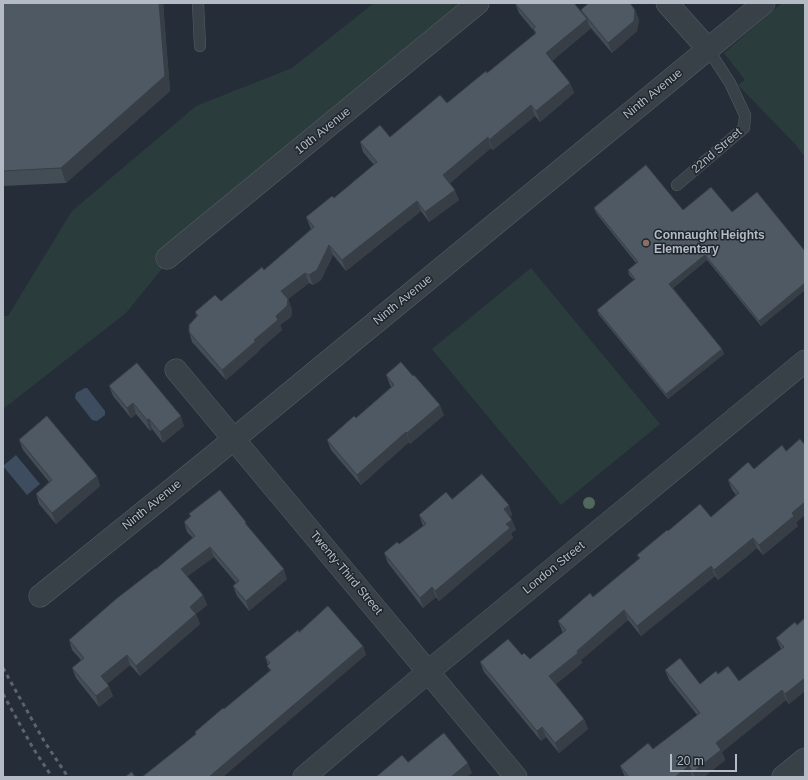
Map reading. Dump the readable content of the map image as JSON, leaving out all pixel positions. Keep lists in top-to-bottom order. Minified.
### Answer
{"streets":{"street":["Ninth Avenue","10th Avenue","London Street","Twenty-Third Street"],"lane":["22nd Street"]},"crossings":[["Ninth Avenue","22nd Street"],["Ninth Avenue","Twenty-Third Street"],["London Street","Twenty-Third Street"]],"places":["Connaught Heights Elementary"],"scale_bar":"20 m"}
